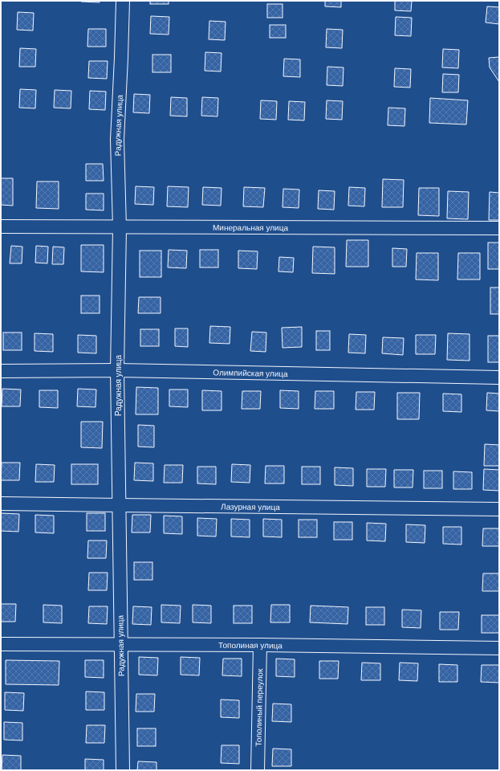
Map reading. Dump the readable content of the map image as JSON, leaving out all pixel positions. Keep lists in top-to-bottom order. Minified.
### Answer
{"streets":{"street":["Радужная улица","Минеральная улица","Олимпийская улица","Лазурная улица","Тополиная улица","Тополиный переулок"]},"crossings":[["Радужная улица","Минеральная улица"],["Радужная улица","Олимпийская улица"],["Радужная улица","Лазурная улица"],["Радужная улица","Тополиная улица"],["Тополиная улица","Тополиный переулок"]]}
